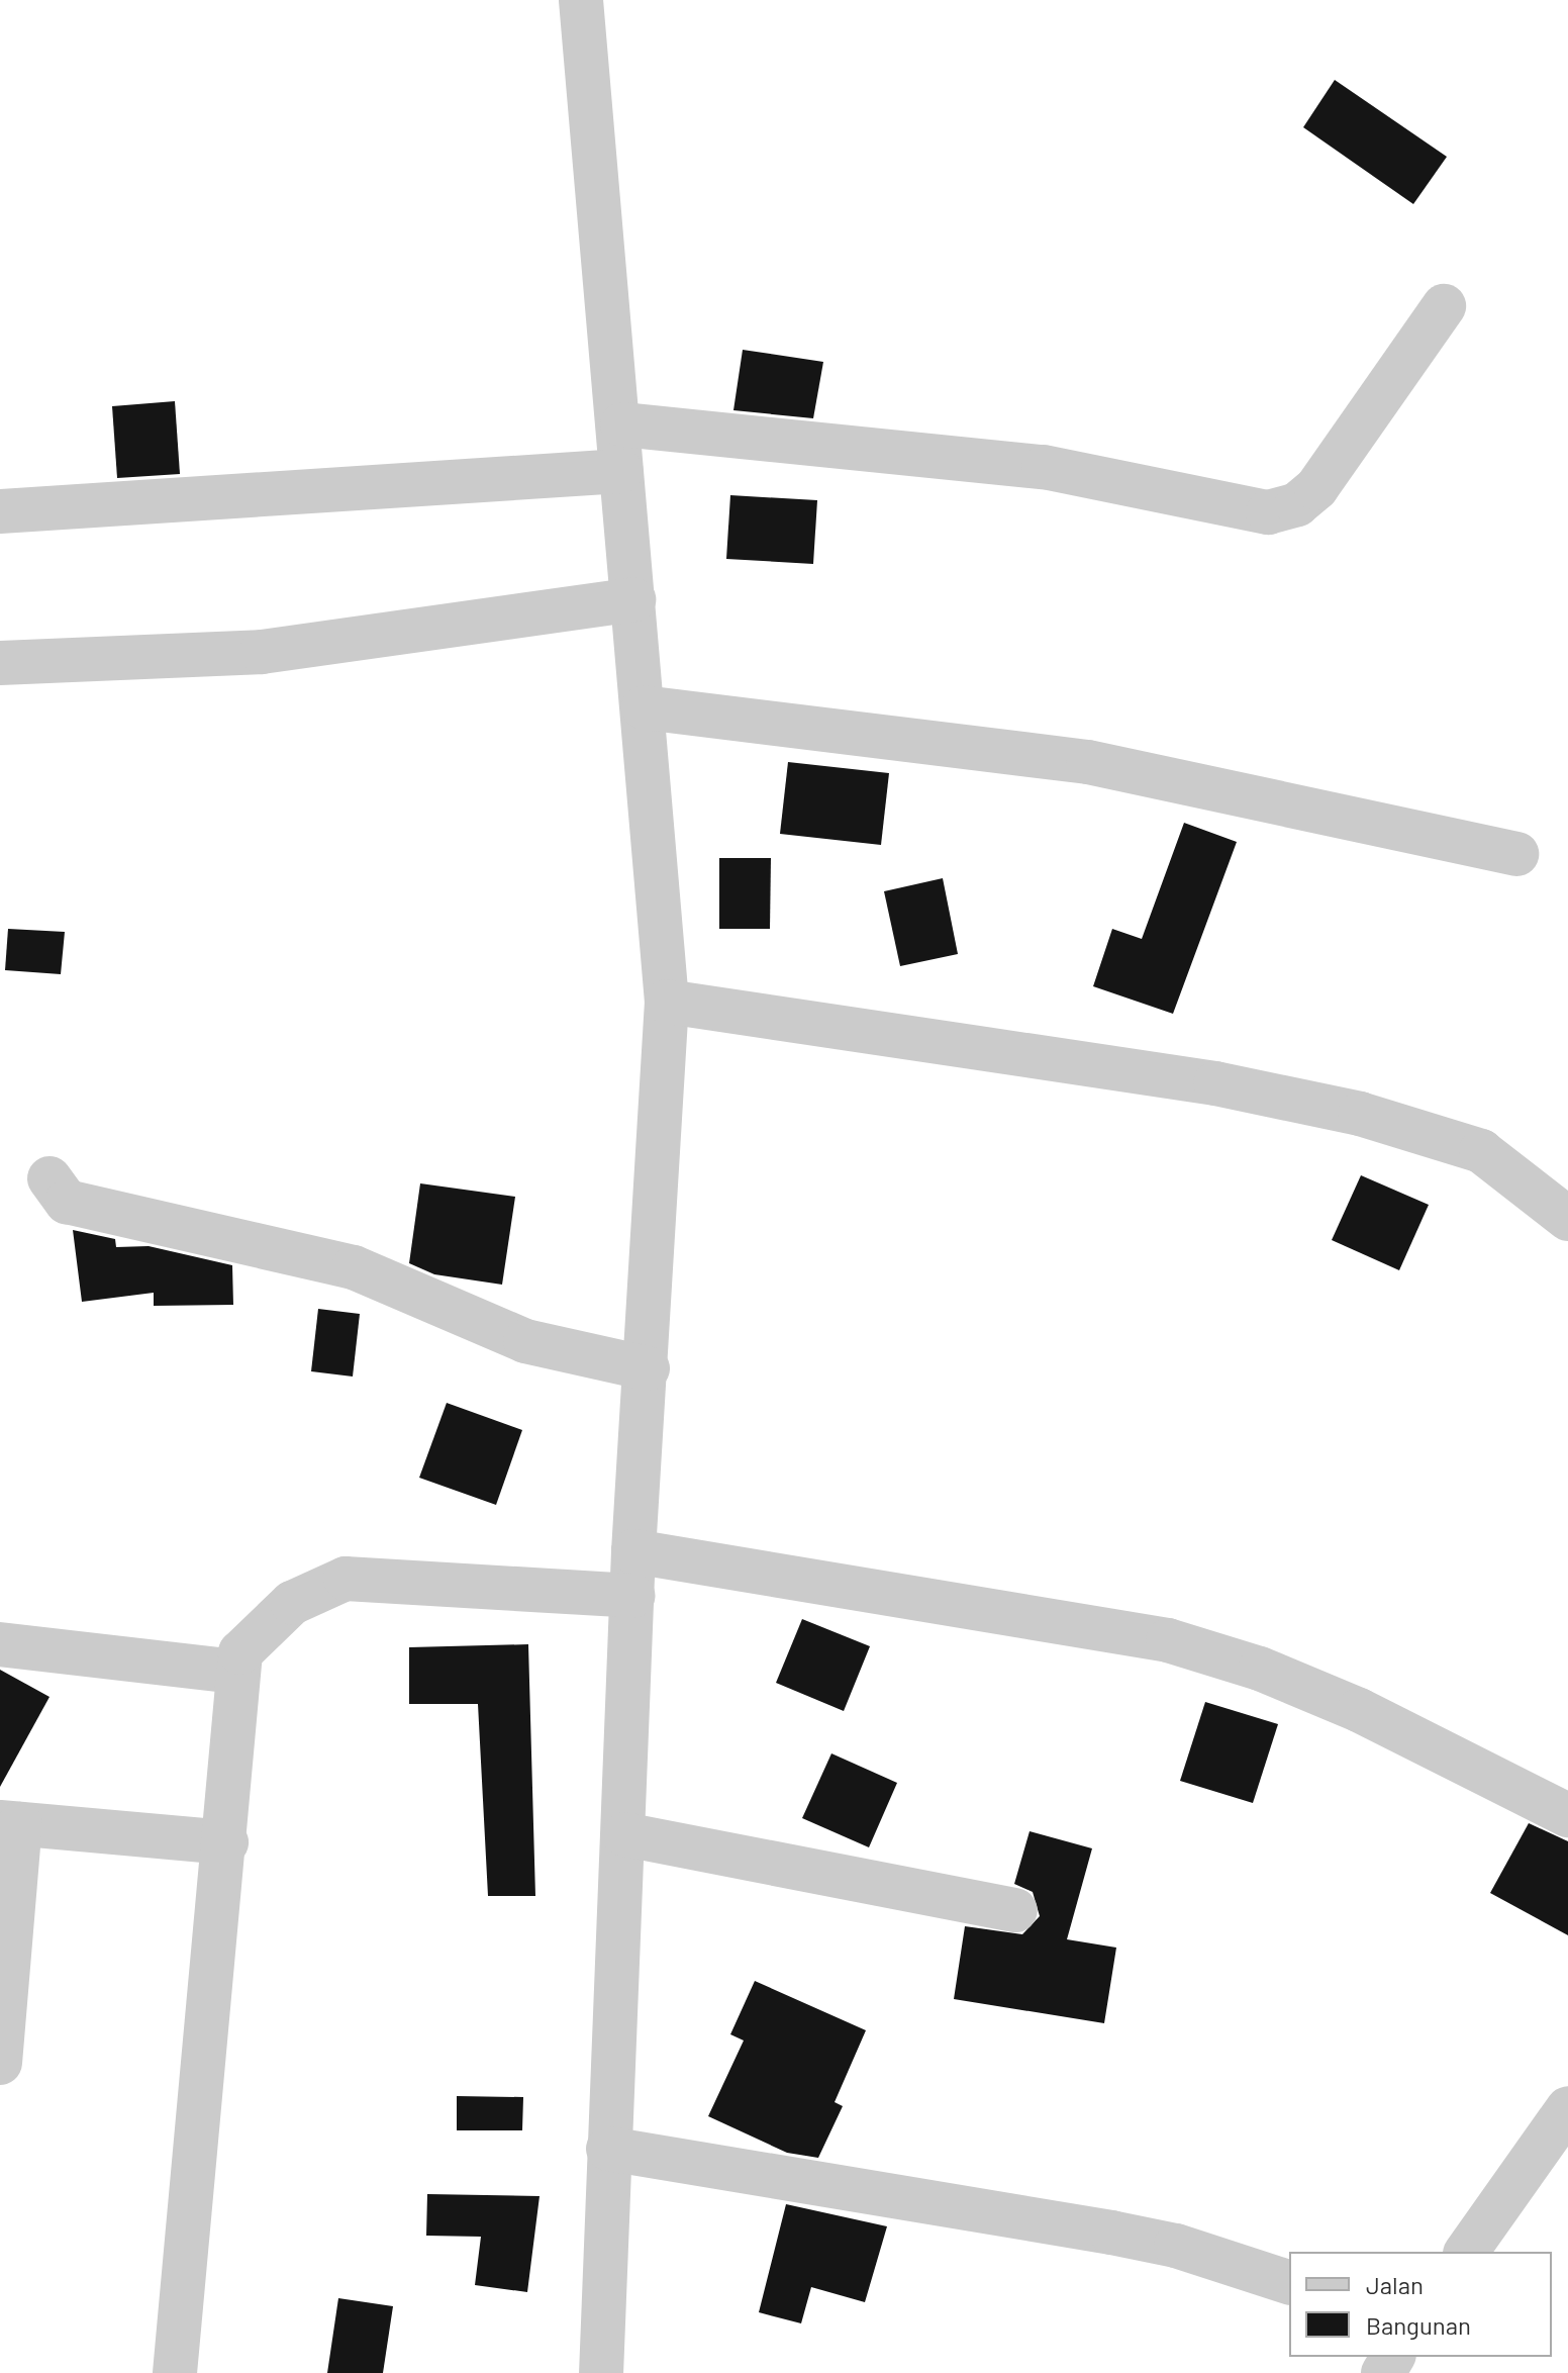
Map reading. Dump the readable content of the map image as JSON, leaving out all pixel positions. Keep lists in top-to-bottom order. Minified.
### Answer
{"legend":["Jalan","Bangunan"]}
